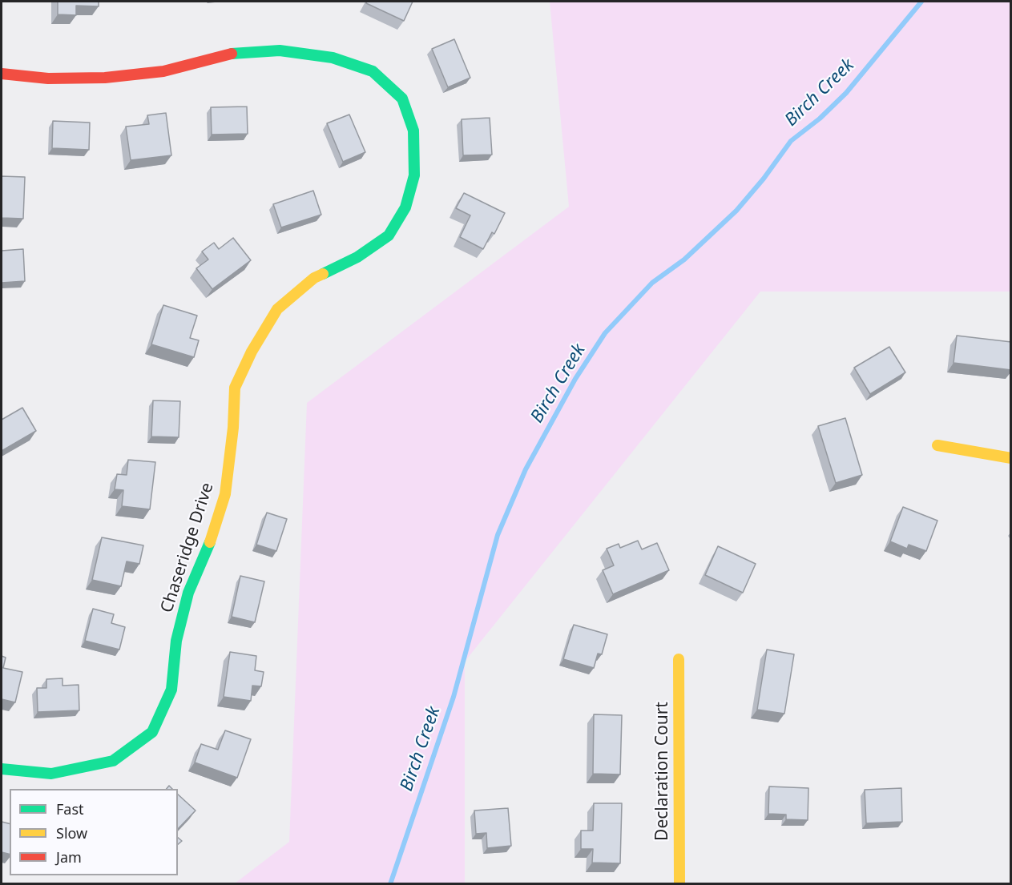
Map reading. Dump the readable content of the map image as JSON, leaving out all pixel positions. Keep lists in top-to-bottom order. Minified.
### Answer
{"streets":{"street":["Chaseridge Drive","Declaration Court"]},"water":["Birch Creek"],"legend":["Fast","Slow","Jam"]}
